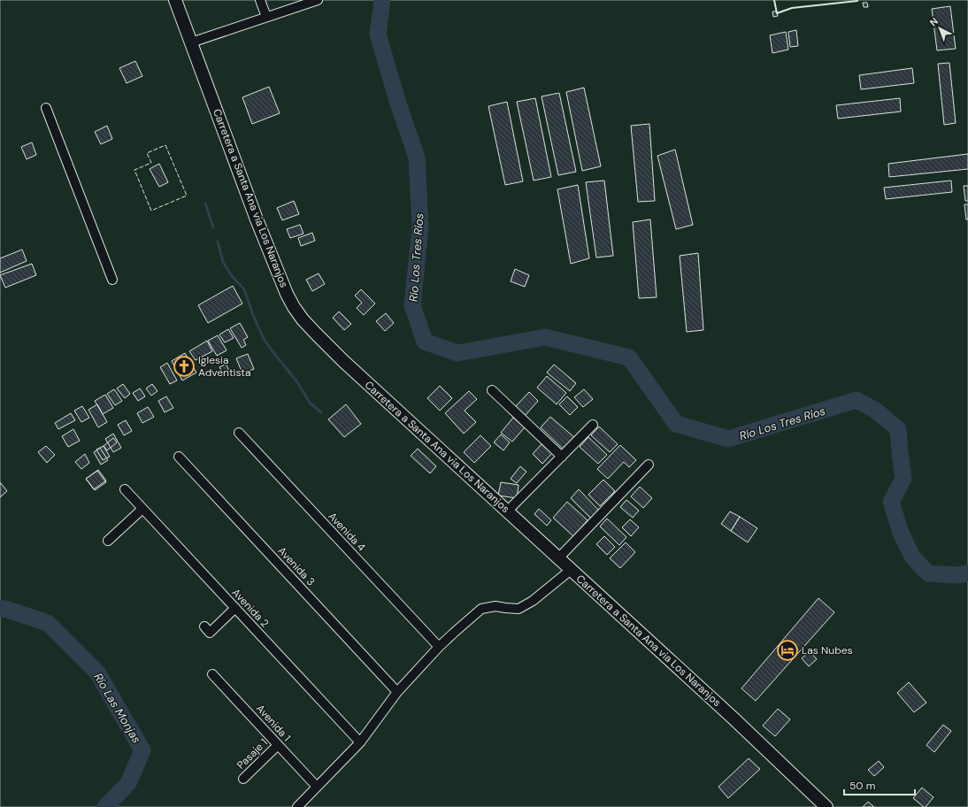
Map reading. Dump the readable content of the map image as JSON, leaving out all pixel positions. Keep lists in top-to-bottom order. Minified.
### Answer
{"streets":{"main road":["Carretera a Santa Ana via Los Naranjos"],"street":["Avenida 4","Avenida 3","Avenida 2","Avenida 1","Pasaje 1"]},"crossings":[["Avenida 1","Pasaje 1"]],"water":["Río Los Tres Ríos","Río Las Monjas"],"places":{"church":["Iglesia Adventista"],"hotel":["Las Nubes"]},"scale_bar":"50 m","north":"top left"}
